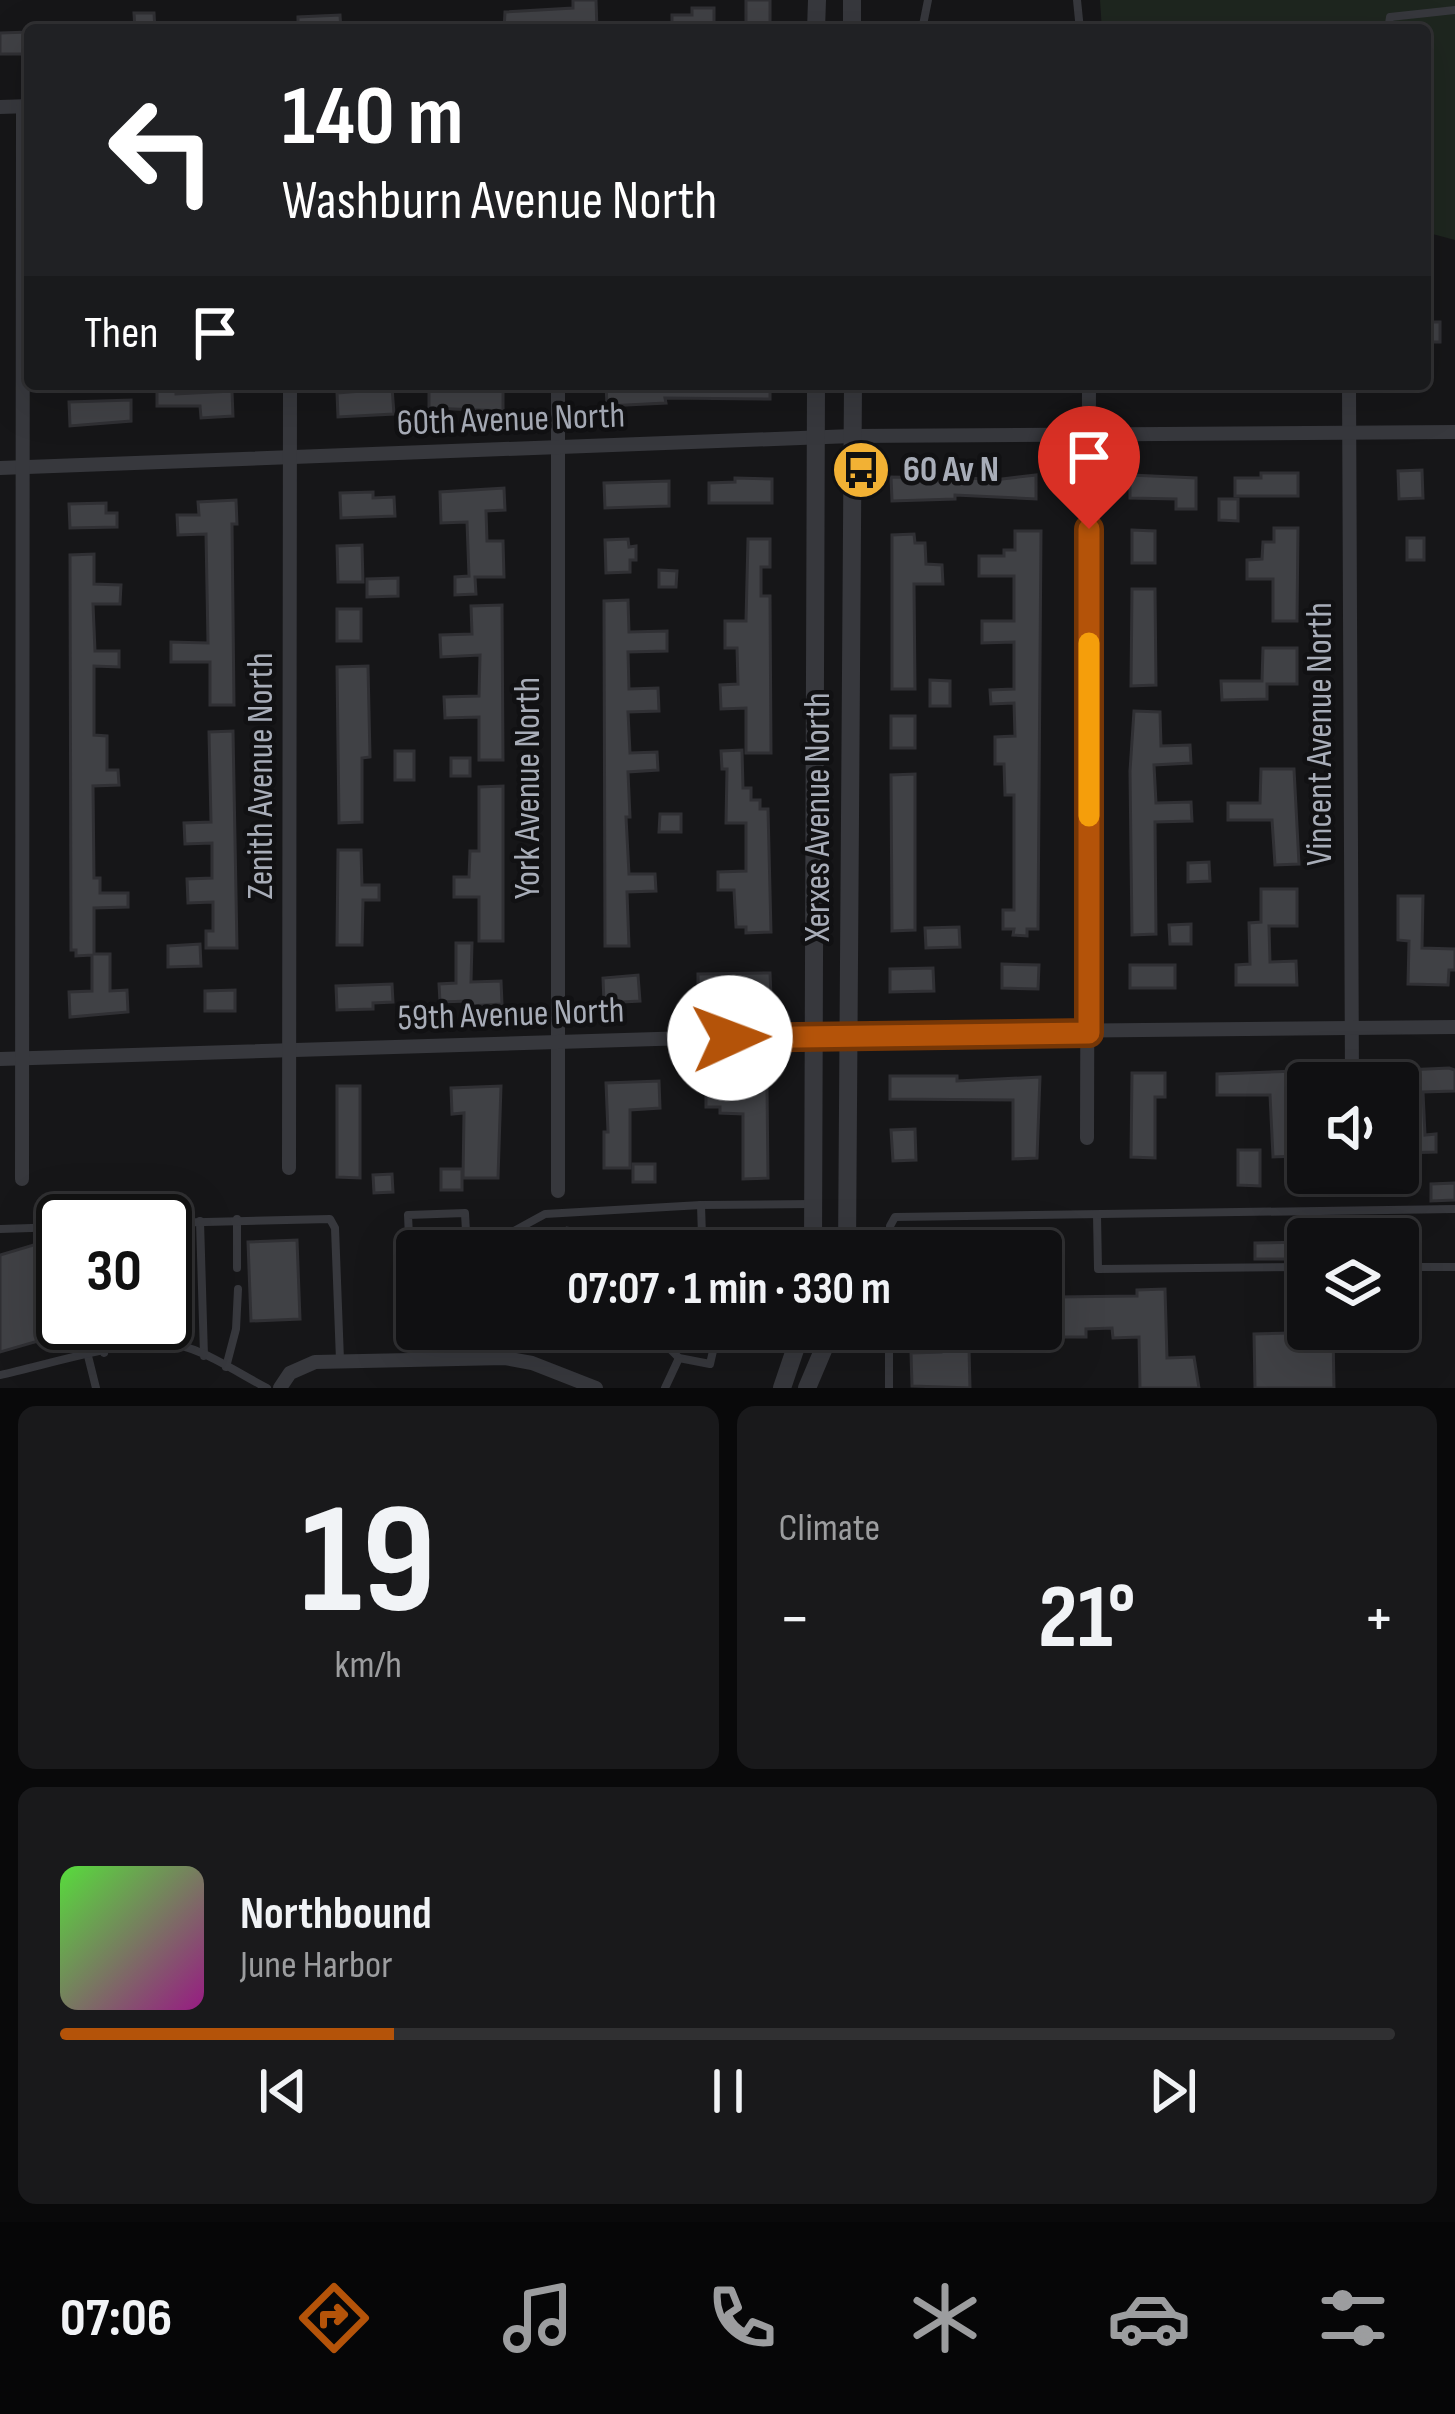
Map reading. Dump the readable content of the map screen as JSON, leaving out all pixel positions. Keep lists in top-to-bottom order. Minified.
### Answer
{"streets":{"street":["60th Avenue North","Vincent Avenue North","Zenith Avenue North","York Avenue North","Xerxes Avenue North","59th Avenue North"]},"crossings":[["60th Avenue North","Vincent Avenue North"],["60th Avenue North","Zenith Avenue North"],["60th Avenue North","York Avenue North"],["60th Avenue North","Xerxes Avenue North"],["Vincent Avenue North","59th Avenue North"],["Zenith Avenue North","59th Avenue North"],["York Avenue North","59th Avenue North"],["Xerxes Avenue North","59th Avenue North"]],"places":{"bus stop":["60 Av N"]},"page":{"turn":["140 m","Washburn Avenue North"],"then":"Then","limit":"30","trip":"07:07 · 1 min · 330 m","tile":[["19","km/h"],"Climate"],"heat":["−","21°","+"],"song":["Northbound","June Harbor"],"tabs":"07:06"}}
